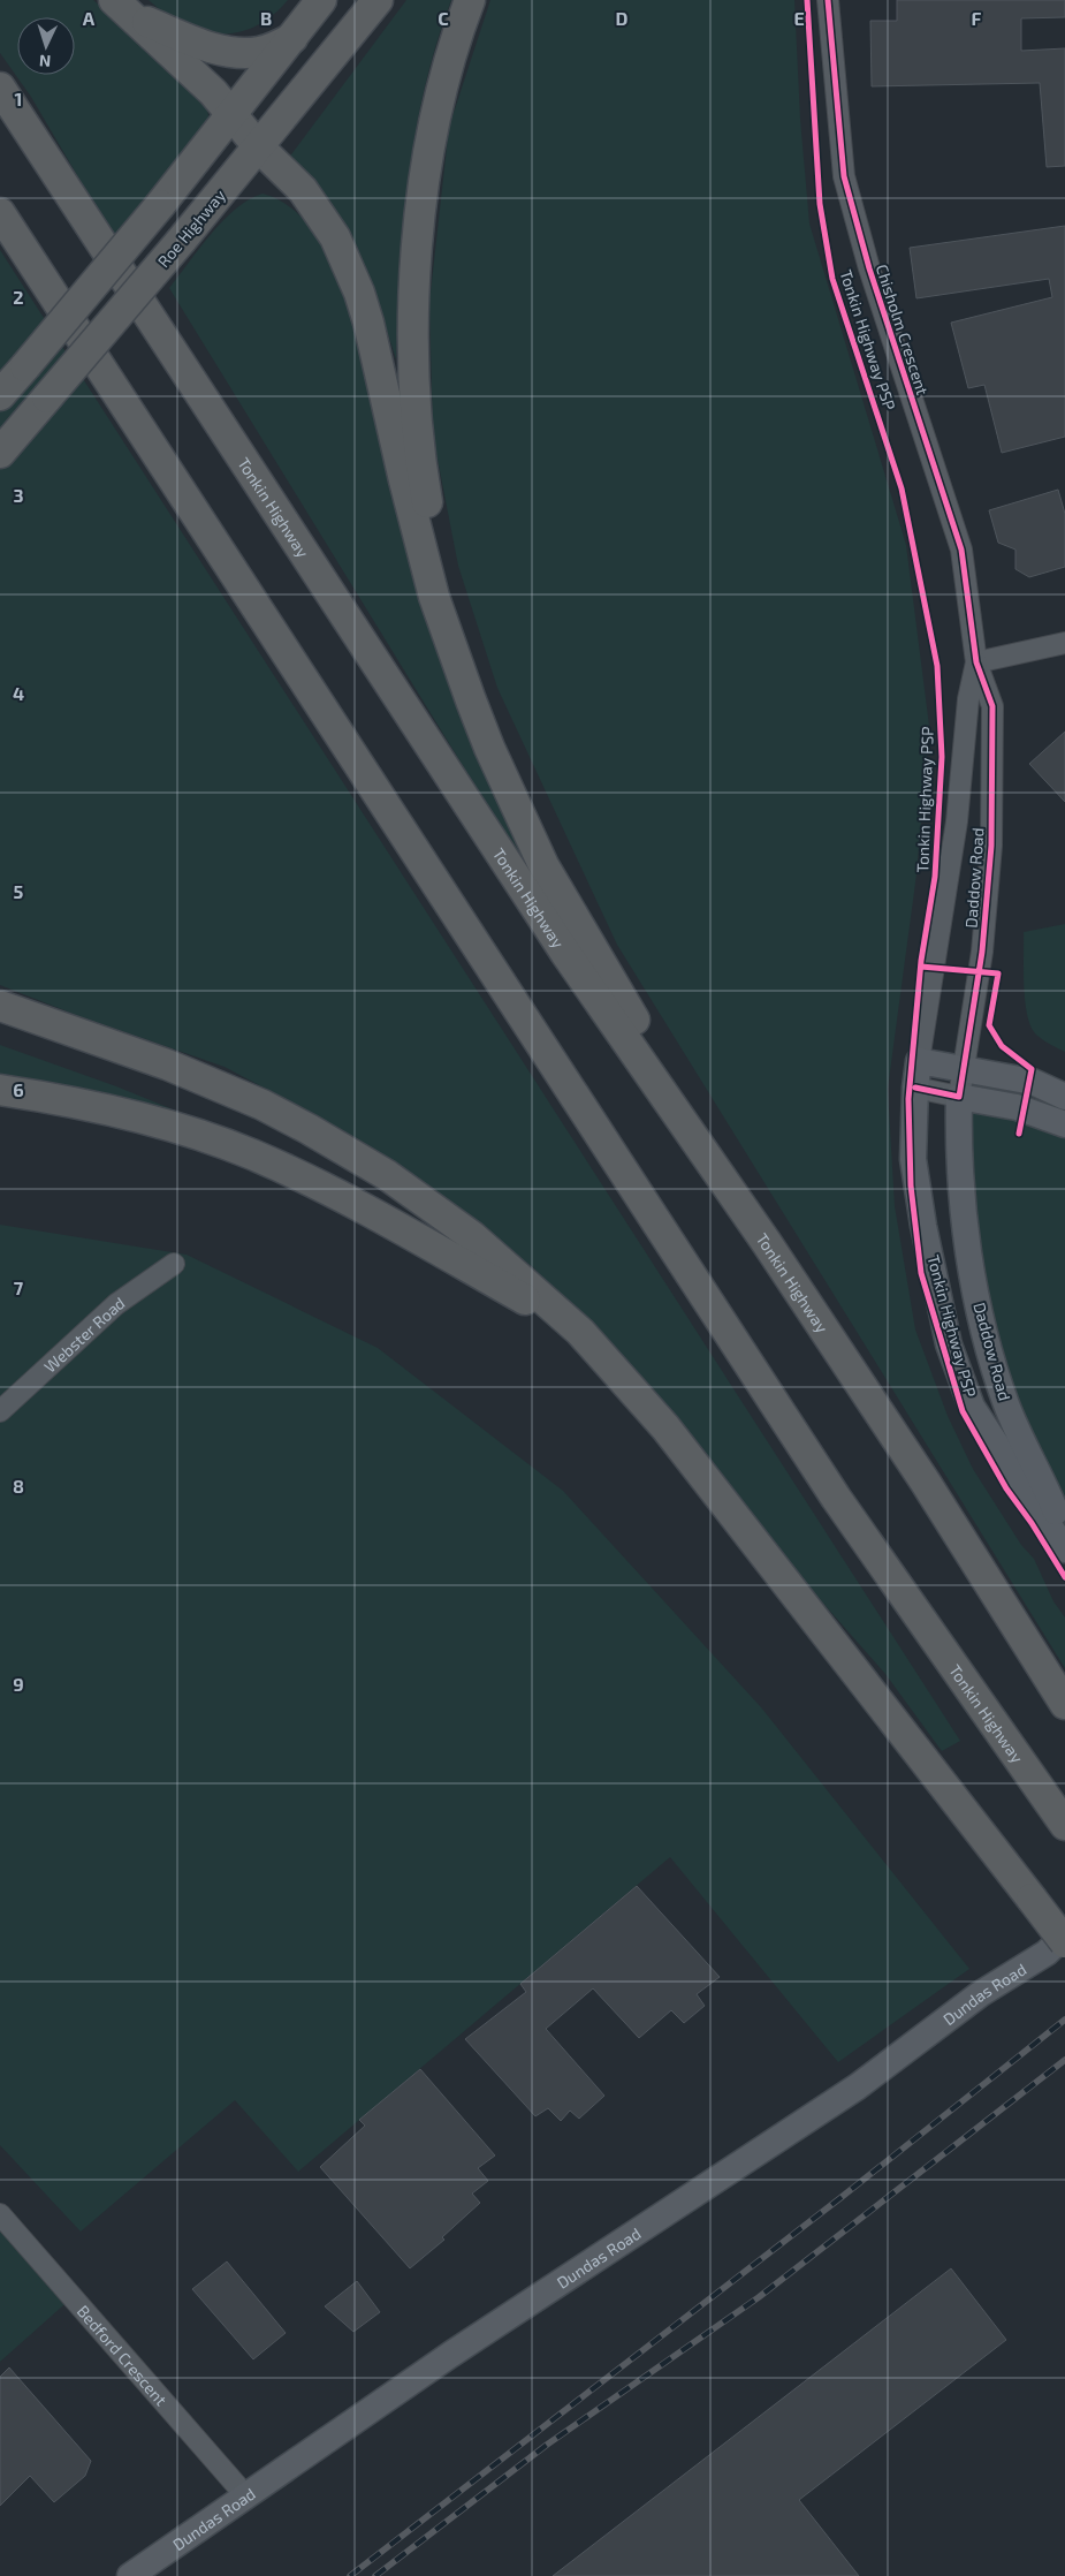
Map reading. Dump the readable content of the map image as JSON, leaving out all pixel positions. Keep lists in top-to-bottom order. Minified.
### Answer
{"streets":{"highway":["Roe Highway","Tonkin Highway"],"main road":["Daddow Road","Dundas Road"],"street":["Chisholm Crescent","Webster Road","Bedford Crescent"],"cycle path":["Tonkin Highway PSP"]},"crossings":[["Chisholm Crescent","Daddow Road"],["Dundas Road","Bedford Crescent"]],"north":"bottom","grid":{"columns":["A","B","C","D","E","F"],"rows":["1","2","3","4","5","6","7","8","9"]}}
